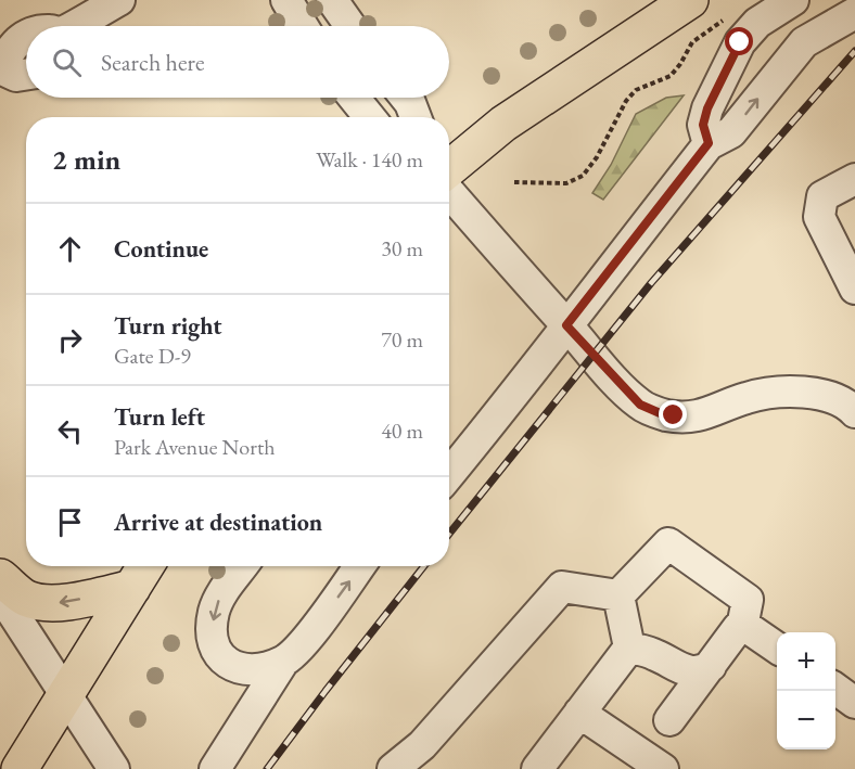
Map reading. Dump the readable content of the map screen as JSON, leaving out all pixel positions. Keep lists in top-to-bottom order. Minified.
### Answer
{"page":{"search":"Search here","heading":["2 min","Walk · 140 m"],"list":[["Continue","30 m"],["Turn right","Gate D-9","70 m"],["Turn left","Park Avenue North","40 m"],"Arrive at destination"],"map_buttons":["+","−"]}}
